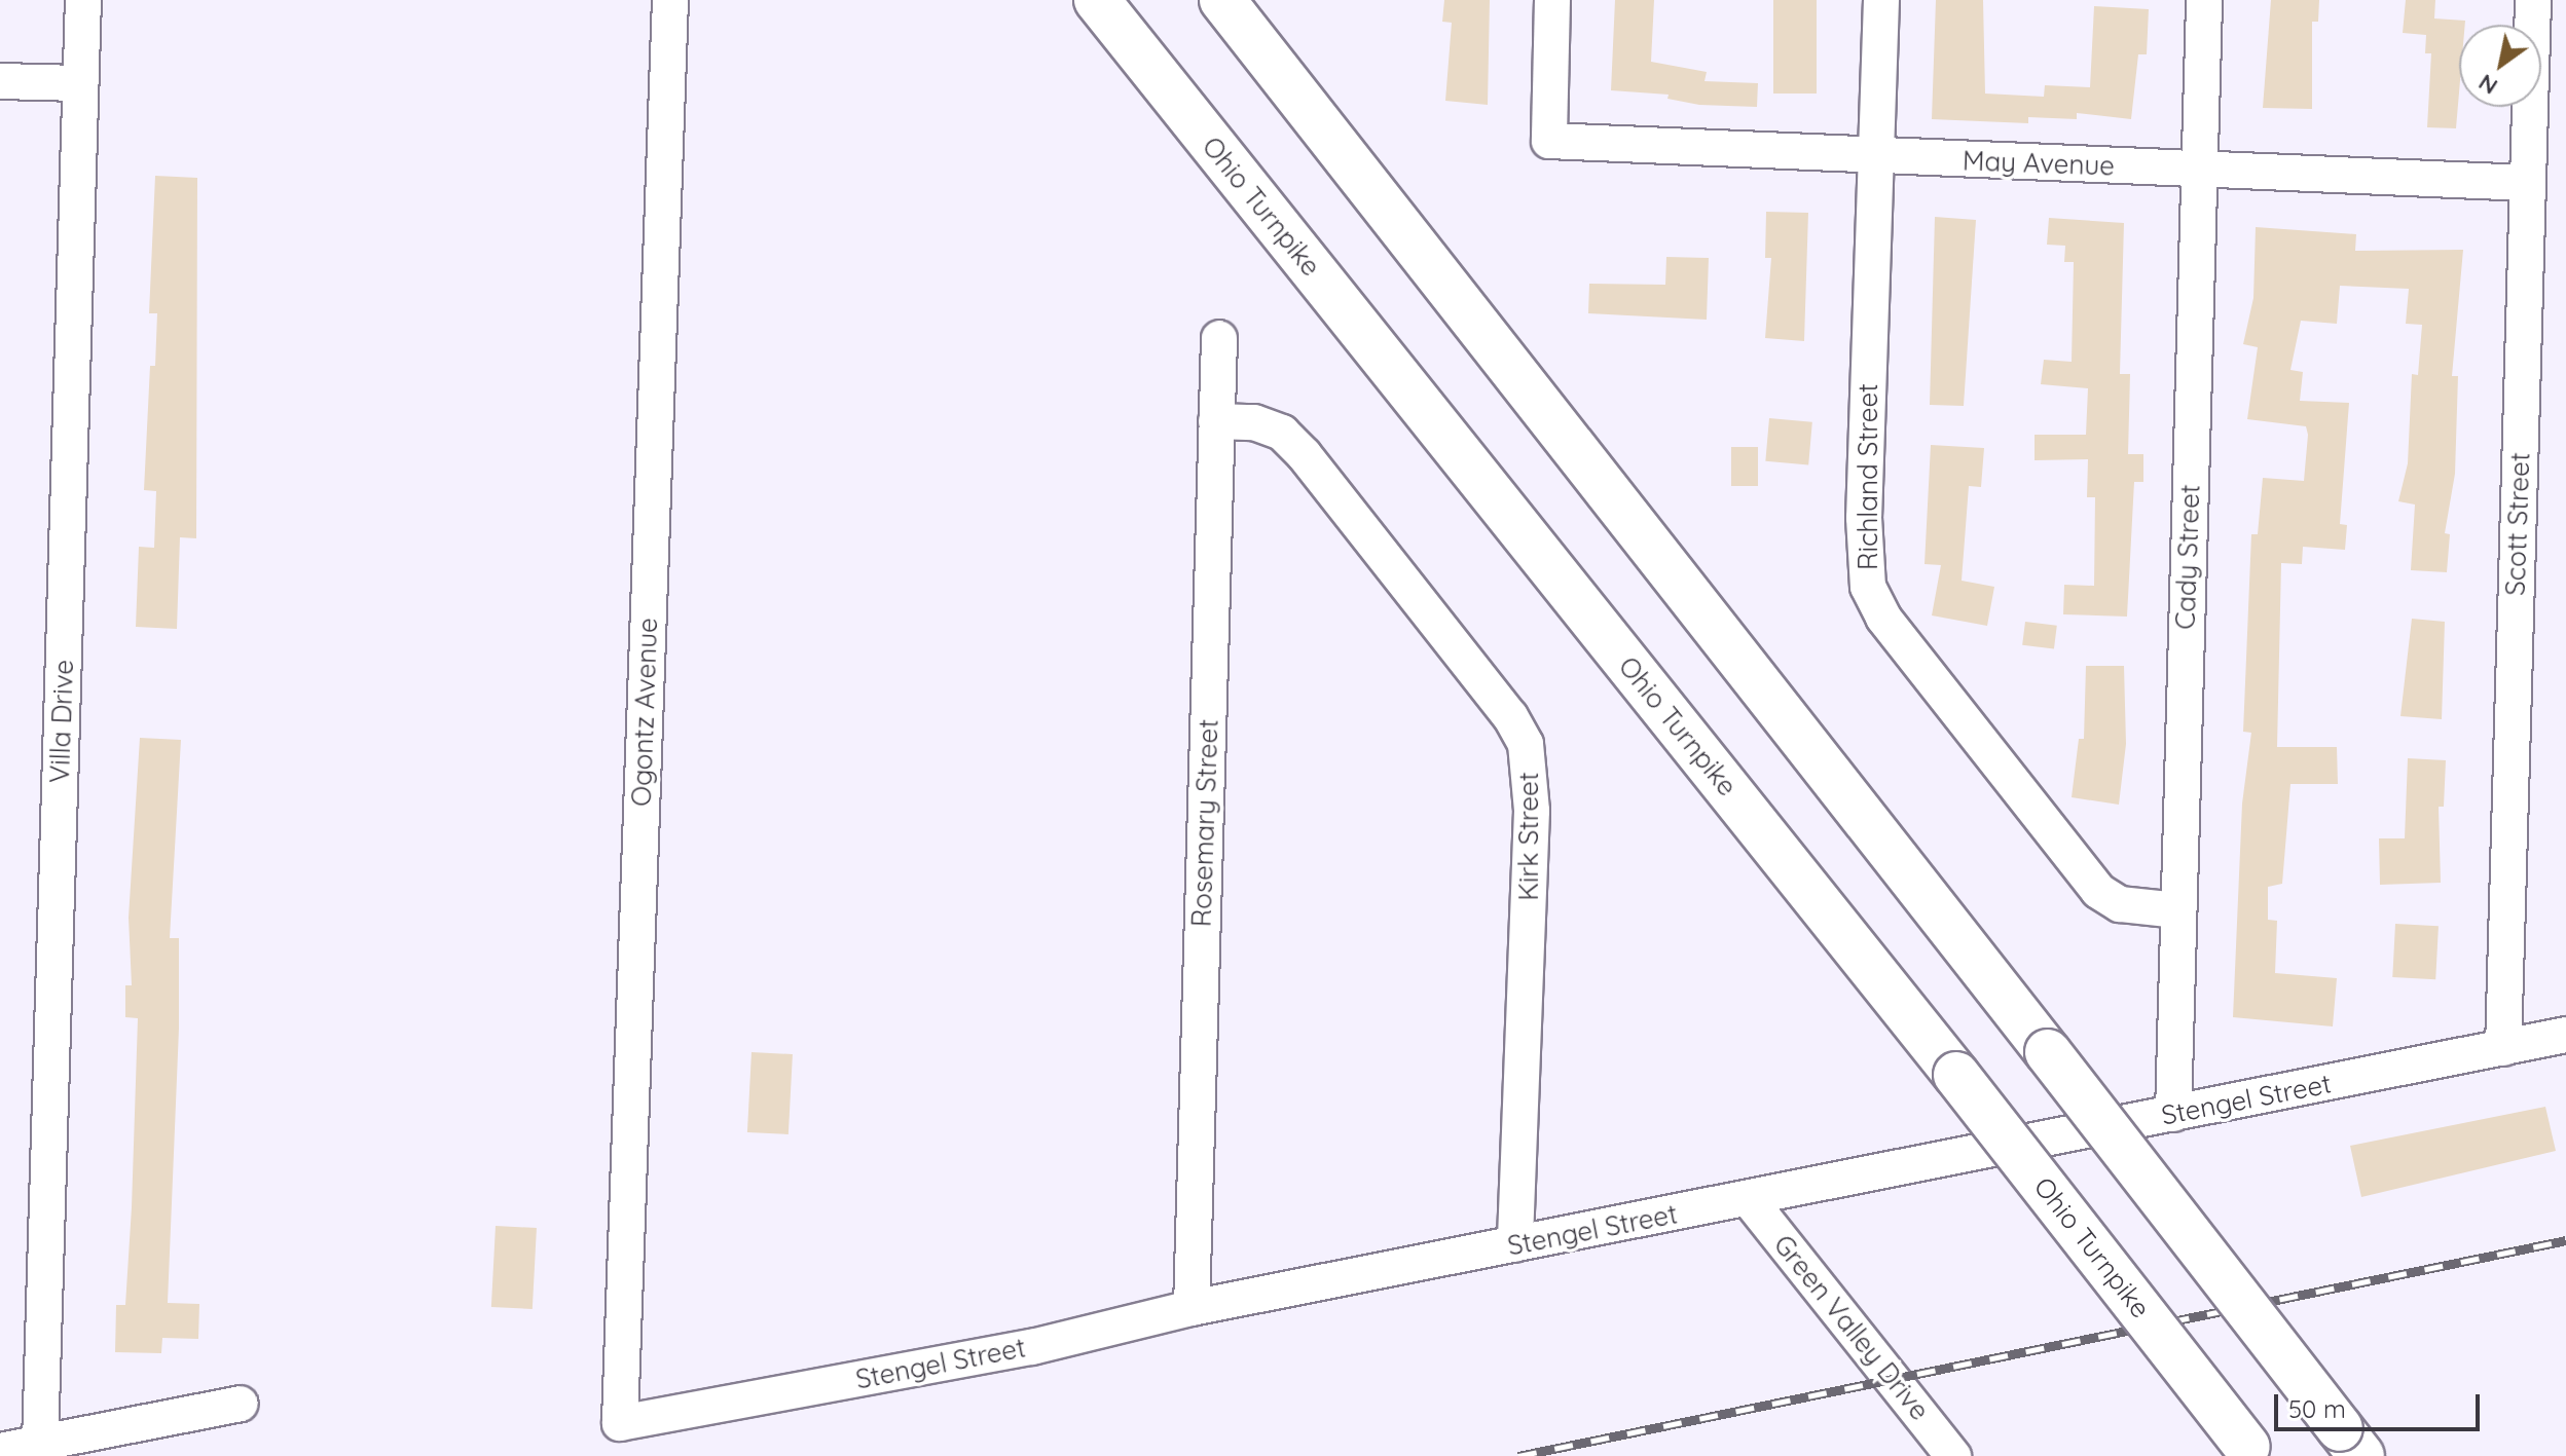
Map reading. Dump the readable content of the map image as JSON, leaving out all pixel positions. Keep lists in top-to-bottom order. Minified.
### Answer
{"streets":{"highway":["Ohio Turnpike"],"street":["May Avenue","Richland Street","Scott Street","Cady Street","Ogontz Avenue","Villa Drive","Rosemary Street","Kirk Street","Stengel Street","Green Valley Drive"]},"crossings":[["May Avenue","Richland Street"],["May Avenue","Scott Street"],["May Avenue","Cady Street"],["Richland Street","Cady Street"],["Scott Street","Stengel Street"],["Cady Street","Stengel Street"],["Ogontz Avenue","Stengel Street"],["Rosemary Street","Kirk Street"],["Rosemary Street","Stengel Street"],["Kirk Street","Stengel Street"],["Stengel Street","Green Valley Drive"]],"scale_bar":"50 m","north":"bottom left"}
